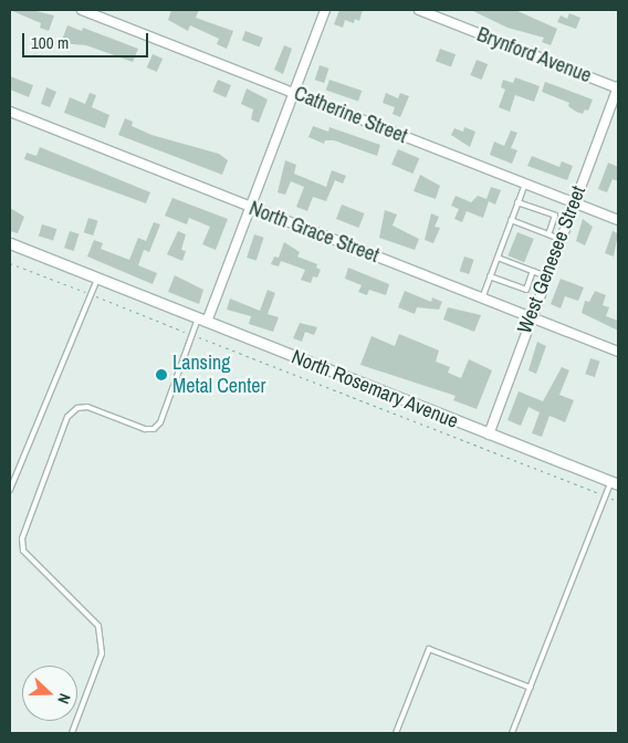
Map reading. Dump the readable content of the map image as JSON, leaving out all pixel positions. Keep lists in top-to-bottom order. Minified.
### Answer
{"streets":{"street":["Brynford Avenue","Catherine Street","North Grace Street","West Genesee Street","North Rosemary Avenue"]},"crossings":[["Brynford Avenue","West Genesee Street"],["Catherine Street","West Genesee Street"],["North Grace Street","West Genesee Street"],["West Genesee Street","North Rosemary Avenue"]],"places":["Lansing Metal Center"],"scale_bar":"100 m","north":"right"}
